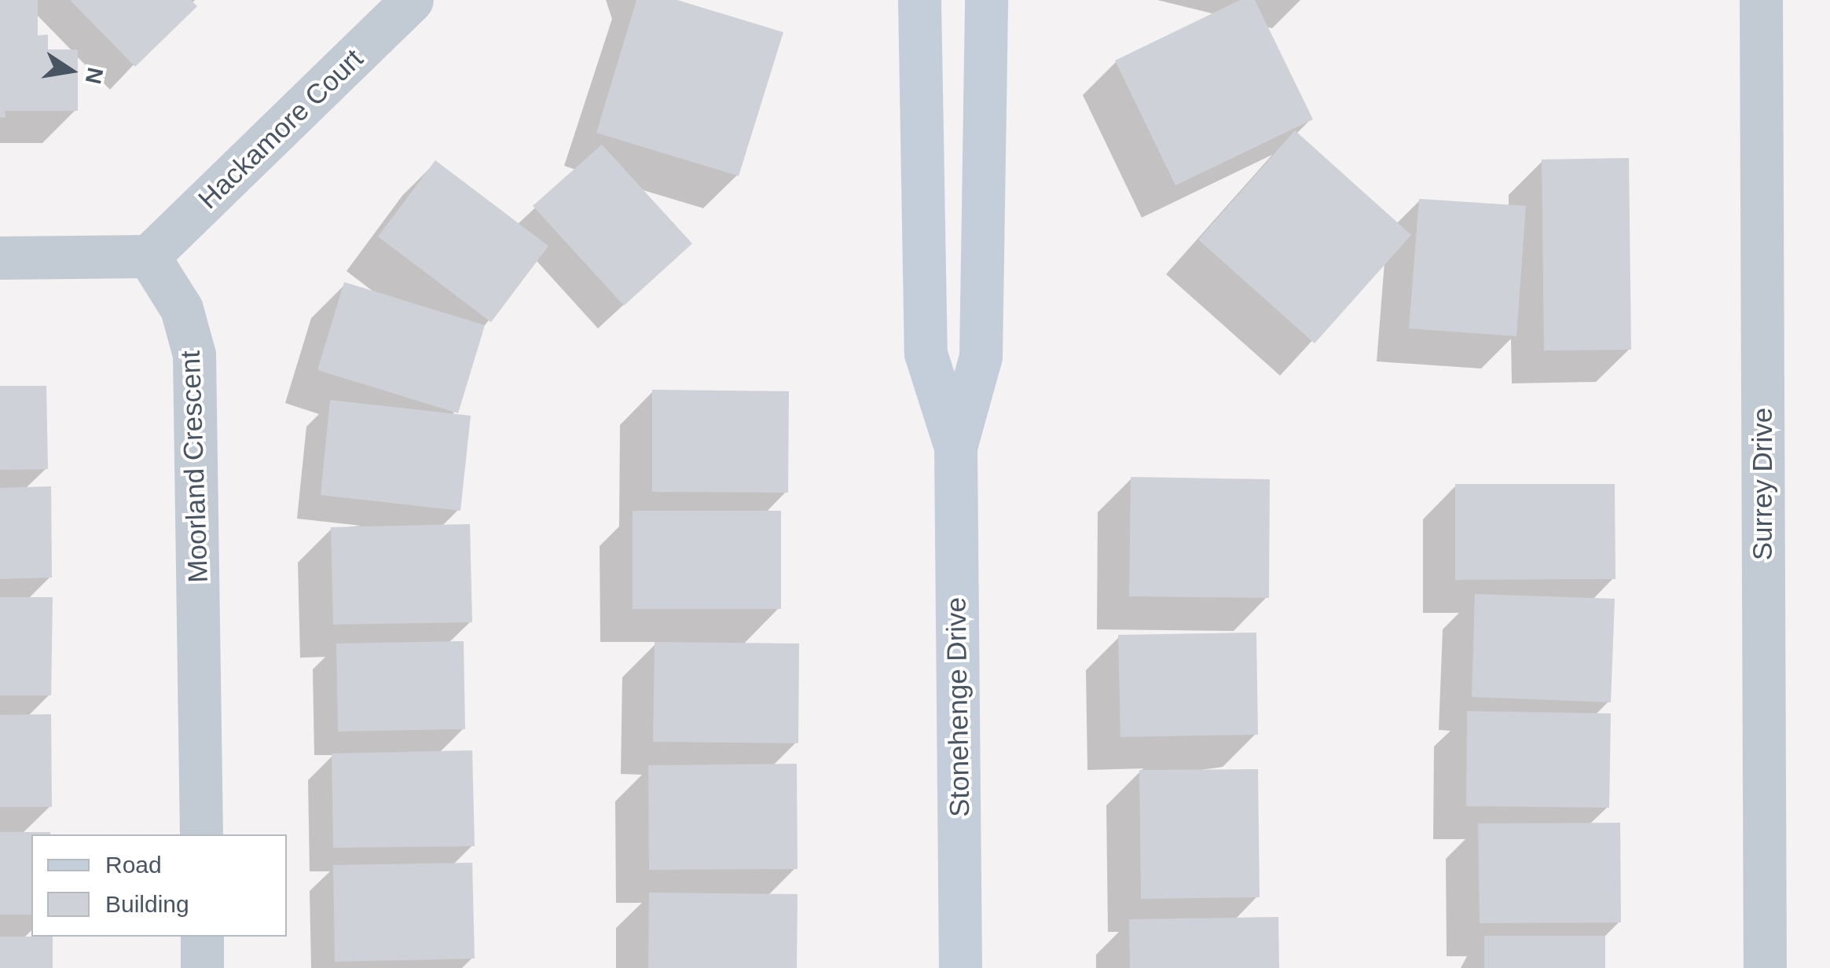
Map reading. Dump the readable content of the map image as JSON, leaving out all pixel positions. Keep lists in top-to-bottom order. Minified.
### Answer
{"streets":{"street":["Hackamore Court","Moorland Crescent","Surrey Drive","Stonehenge Drive"]},"crossings":[["Hackamore Court","Moorland Crescent"]],"legend":["Road","Building"],"north":"right"}
